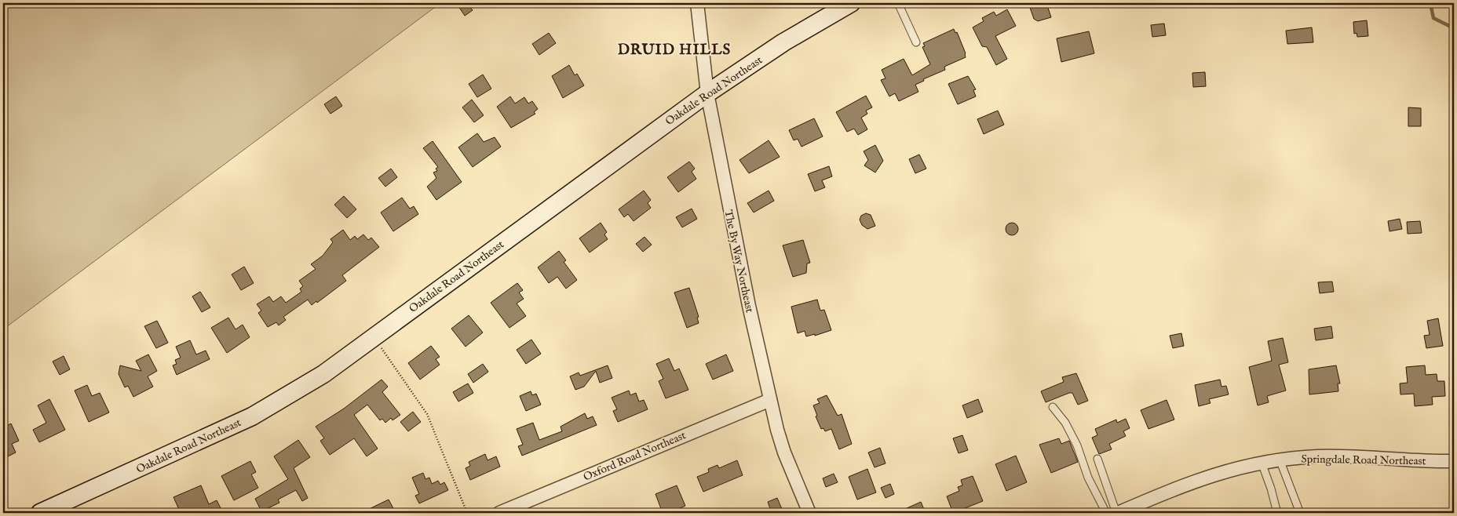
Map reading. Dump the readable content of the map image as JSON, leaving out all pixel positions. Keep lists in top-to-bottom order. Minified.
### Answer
{"streets":{"street":["Oakdale Road Northeast","The By Way Northeast","Oxford Road Northeast","Springdale Road Northeast"]},"crossings":[["Oakdale Road Northeast","The By Way Northeast"],["The By Way Northeast","Oxford Road Northeast"]],"districts":["DRUID HILLS"]}
